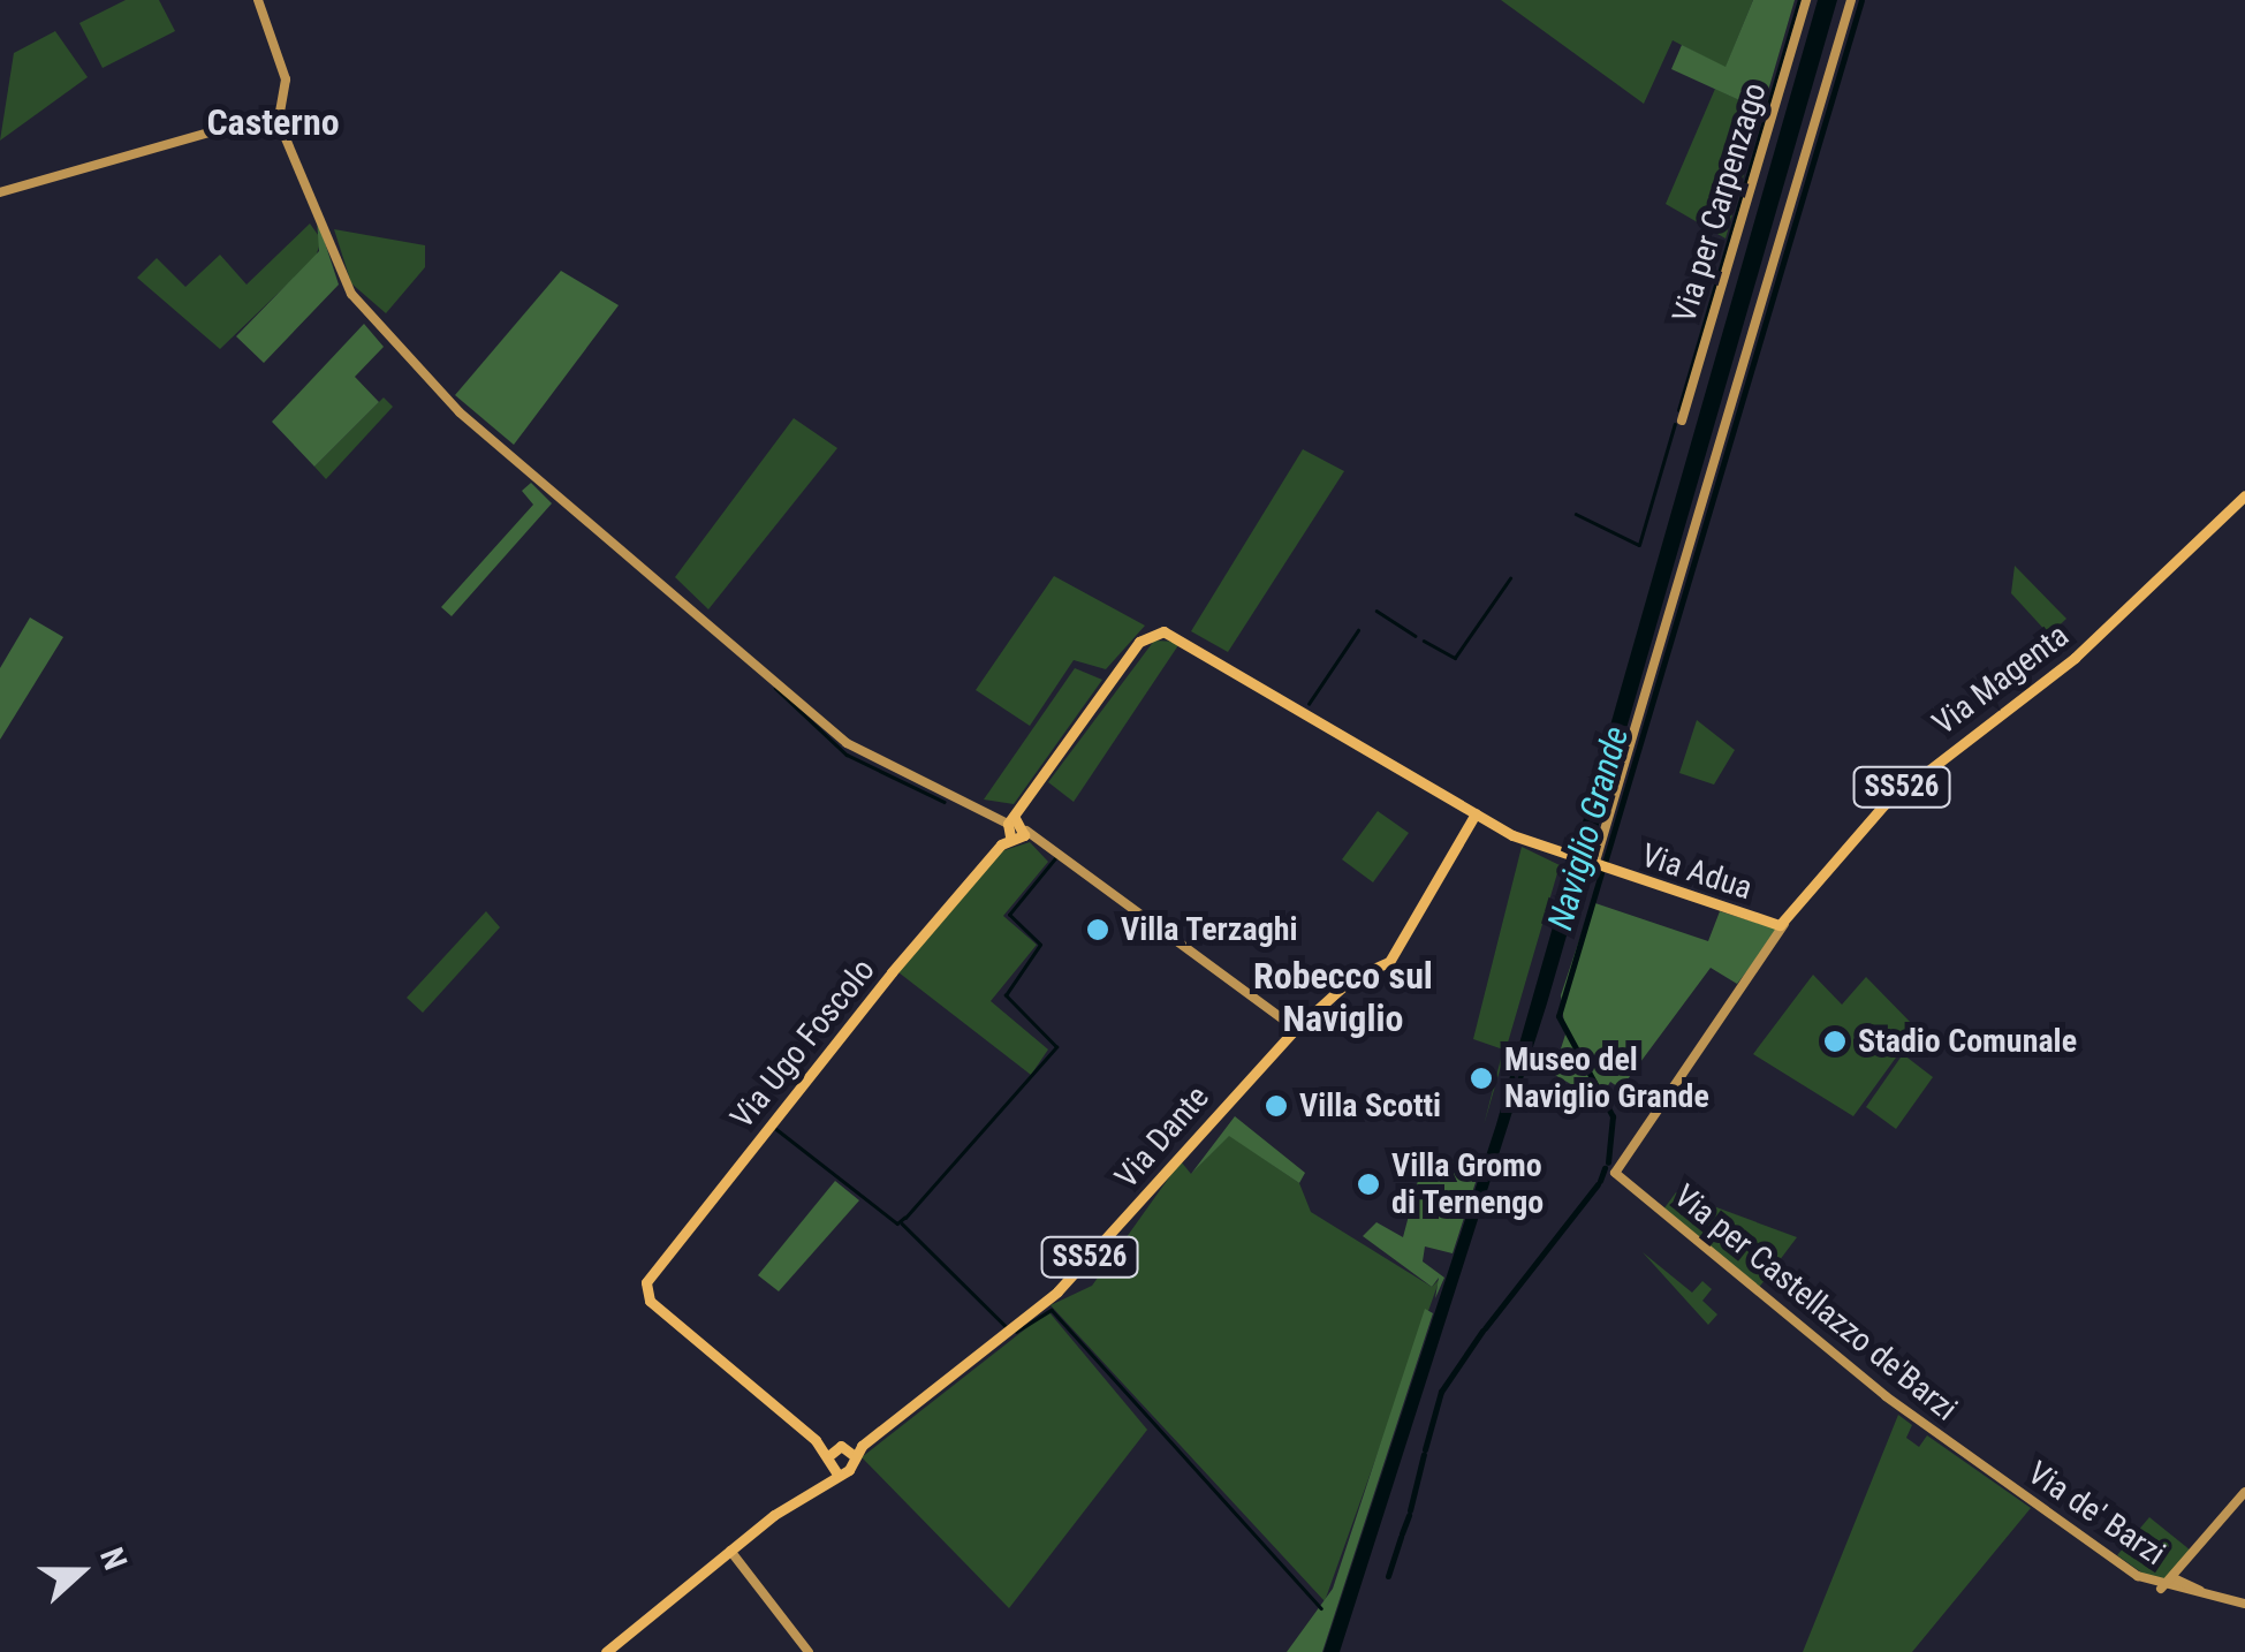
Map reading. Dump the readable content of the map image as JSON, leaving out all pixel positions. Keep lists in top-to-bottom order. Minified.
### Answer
{"streets":{"main road":["Via Magenta","SS526","Via Adua","Via Ugo Foscolo","Via Dante"],"street":["Via per Carpenzago","Via per Castellazzo de'Barzi","Via de' Barzi"]},"crossings":[["Via Magenta","Via Adua"],["Via Magenta","Via per Castellazzo de'Barzi"],["SS526","Via Ugo Foscolo"],["SS526","Via Dante"],["Via Adua","Via Ugo Foscolo"],["Via Adua","Via per Castellazzo de'Barzi"],["Via per Castellazzo de'Barzi","Via de' Barzi"]],"districts":["Casterno","Robecco sul Naviglio"],"water":["Naviglio Grande"],"places":["Villa Terzaghi","Stadio Comunale","Museo del Naviglio Grande","Villa Scotti","Villa Gromo di Ternengo"],"north":"right"}
